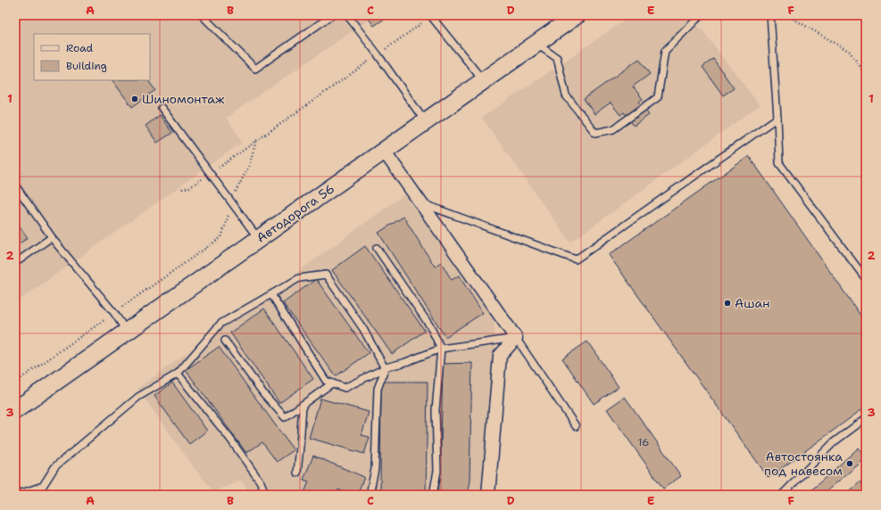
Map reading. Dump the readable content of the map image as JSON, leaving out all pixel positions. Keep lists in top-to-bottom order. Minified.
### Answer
{"streets":{"street":["Автодорога 56"]},"places":["Шиномонтаж","Ашан","Автостоянка под навесом"],"house_numbers":["16"],"legend":["Road","Building"],"grid":{"columns":["A","B","C","D","E","F"],"rows":["1","2","3"]}}
